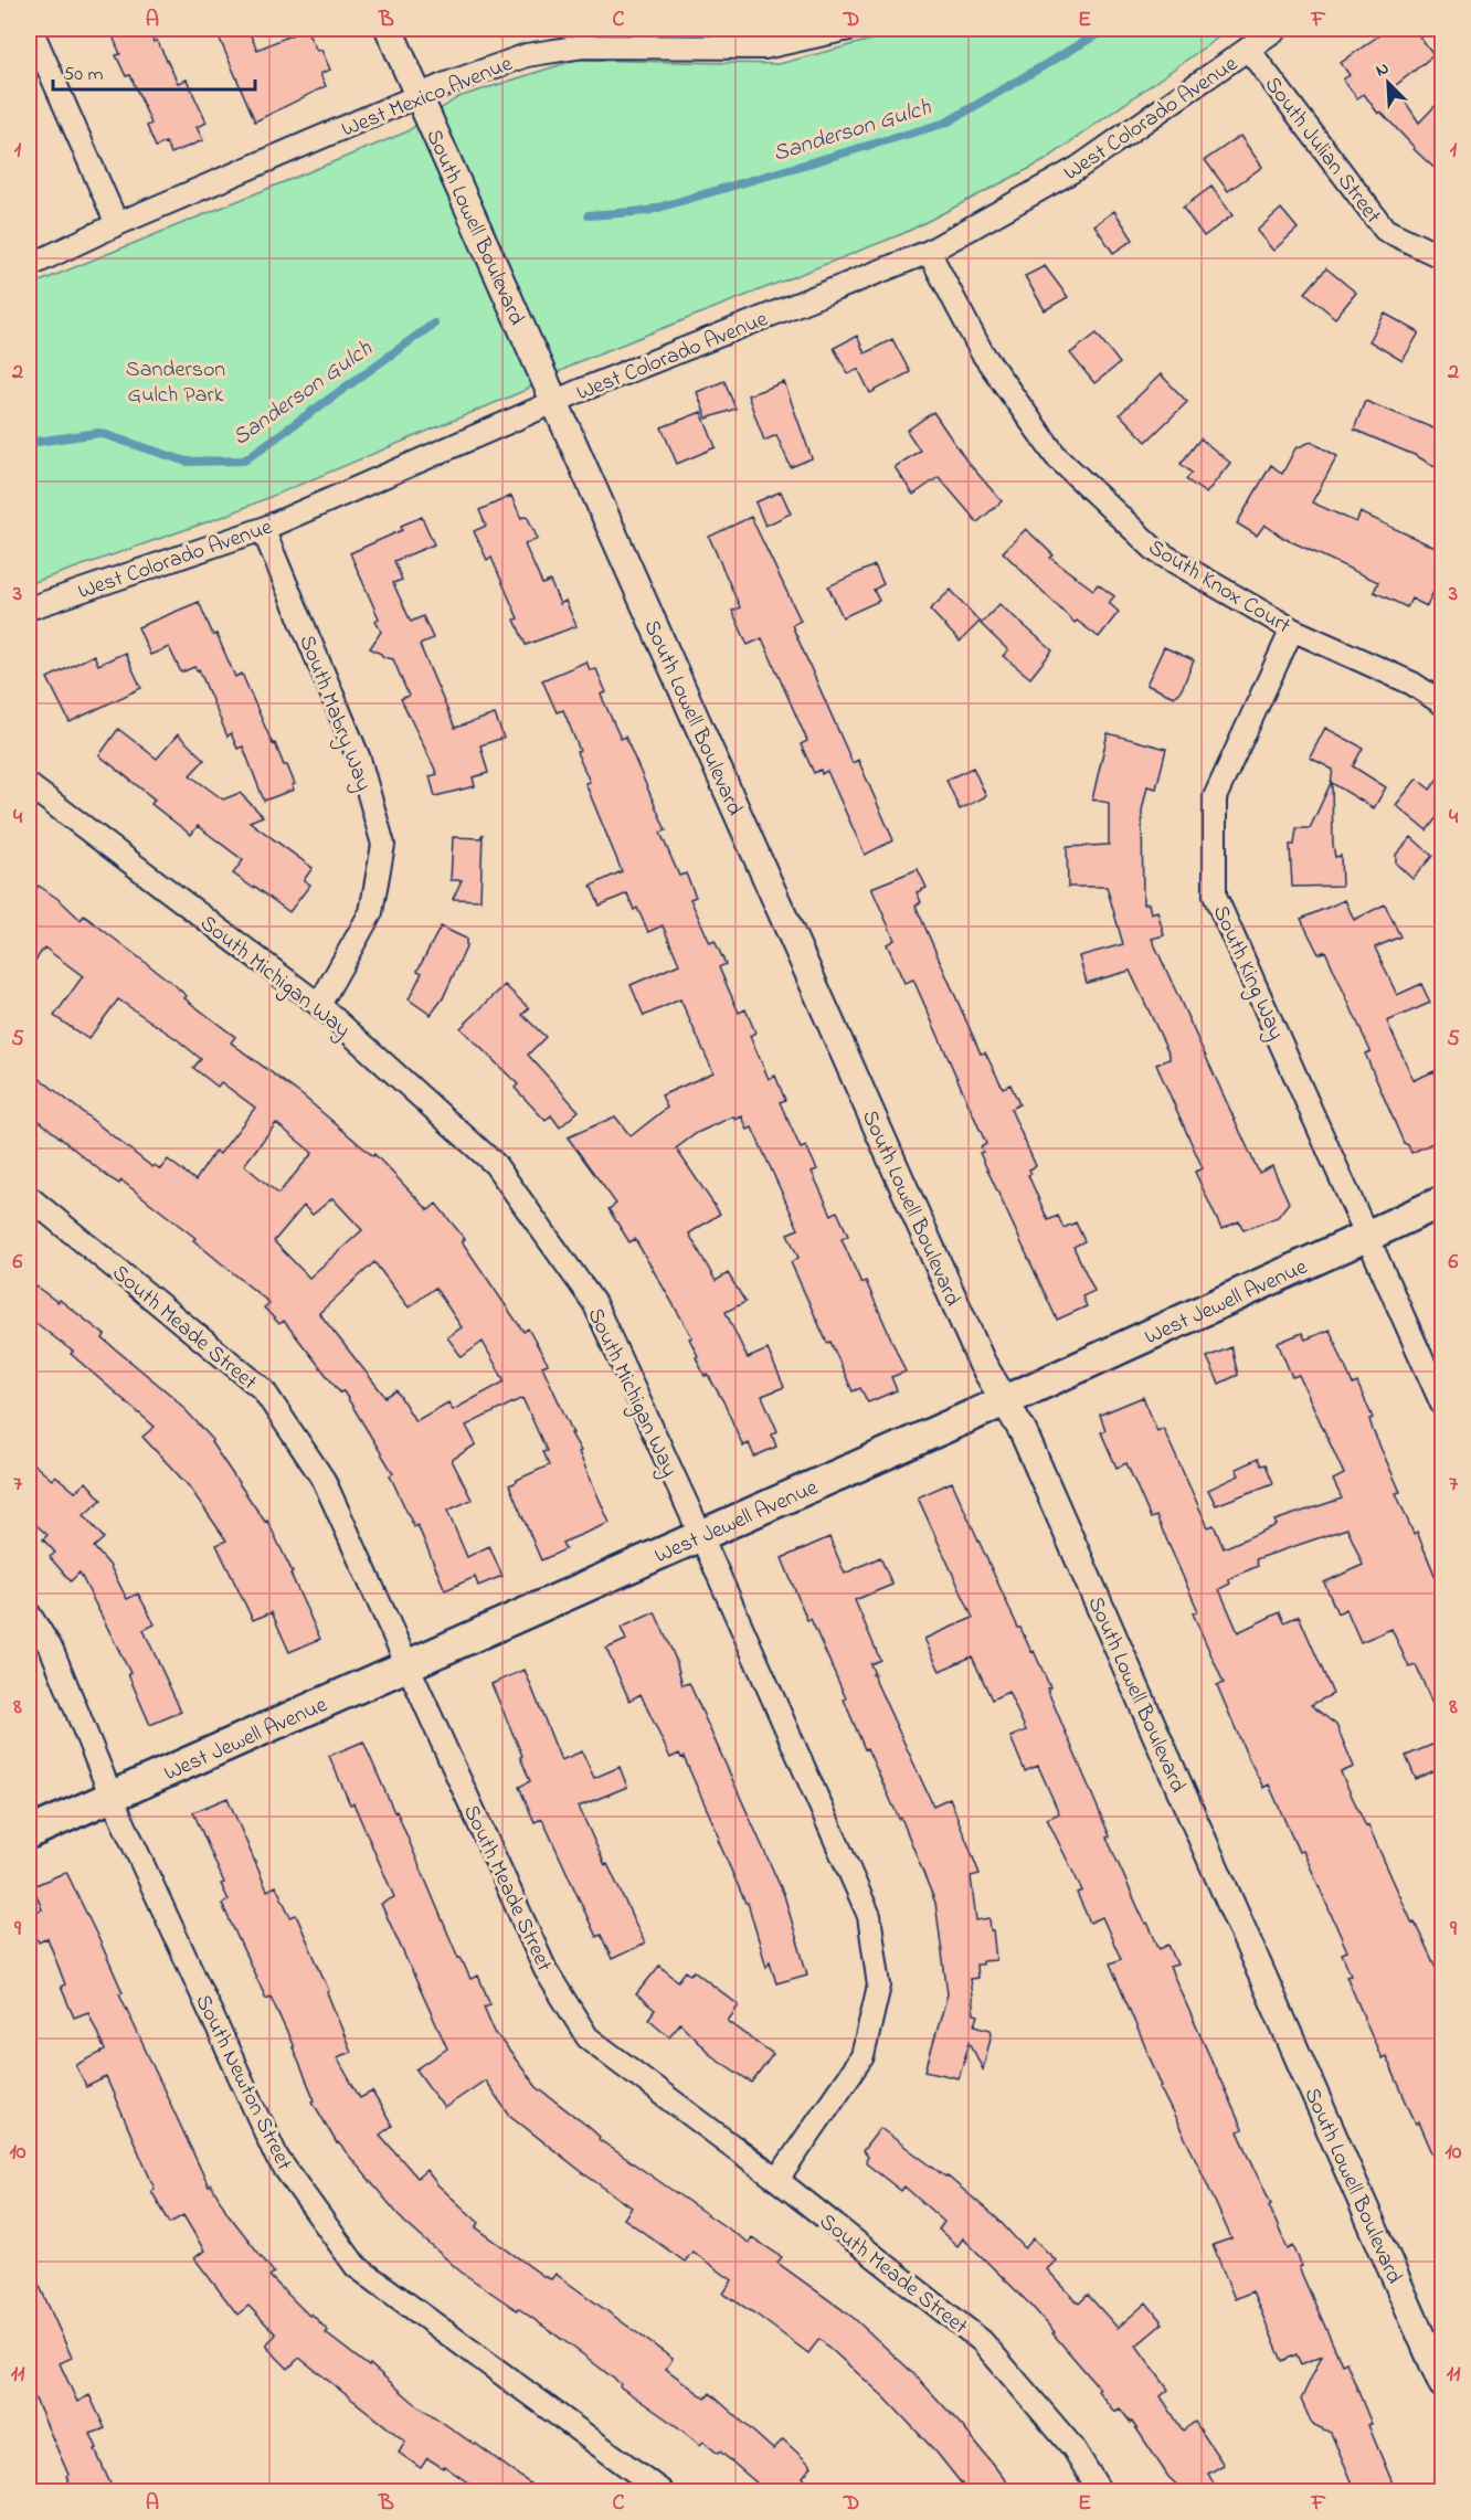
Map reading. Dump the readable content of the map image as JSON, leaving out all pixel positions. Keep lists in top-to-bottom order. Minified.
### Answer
{"streets":{"main road":["West Jewell Avenue"],"street":["West Mexico Avenue","West Colorado Avenue","South Julian Street","South Lowell Boulevard","South Knox Court","South Mabry Way","South King Way","South Michigan Way","South Meade Street","South Newton Street"]},"crossings":[["West Mexico Avenue","South Lowell Boulevard"],["West Colorado Avenue","South Julian Street"],["West Colorado Avenue","South Lowell Boulevard"],["West Colorado Avenue","South Knox Court"],["West Colorado Avenue","South Mabry Way"],["South Lowell Boulevard","West Jewell Avenue"],["South Knox Court","South King Way"],["South Mabry Way","South Michigan Way"],["South King Way","West Jewell Avenue"],["South Michigan Way","West Jewell Avenue"],["South Michigan Way","South Meade Street"],["West Jewell Avenue","South Meade Street"],["West Jewell Avenue","South Newton Street"]],"water":["Sanderson Gulch"],"parks":["Sanderson Gulch Park"],"scale_bar":"50 m","north":"top left","grid":{"columns":["A","B","C","D","E","F"],"rows":["1","2","3","4","5","6","7","8","9","10","11"]}}
